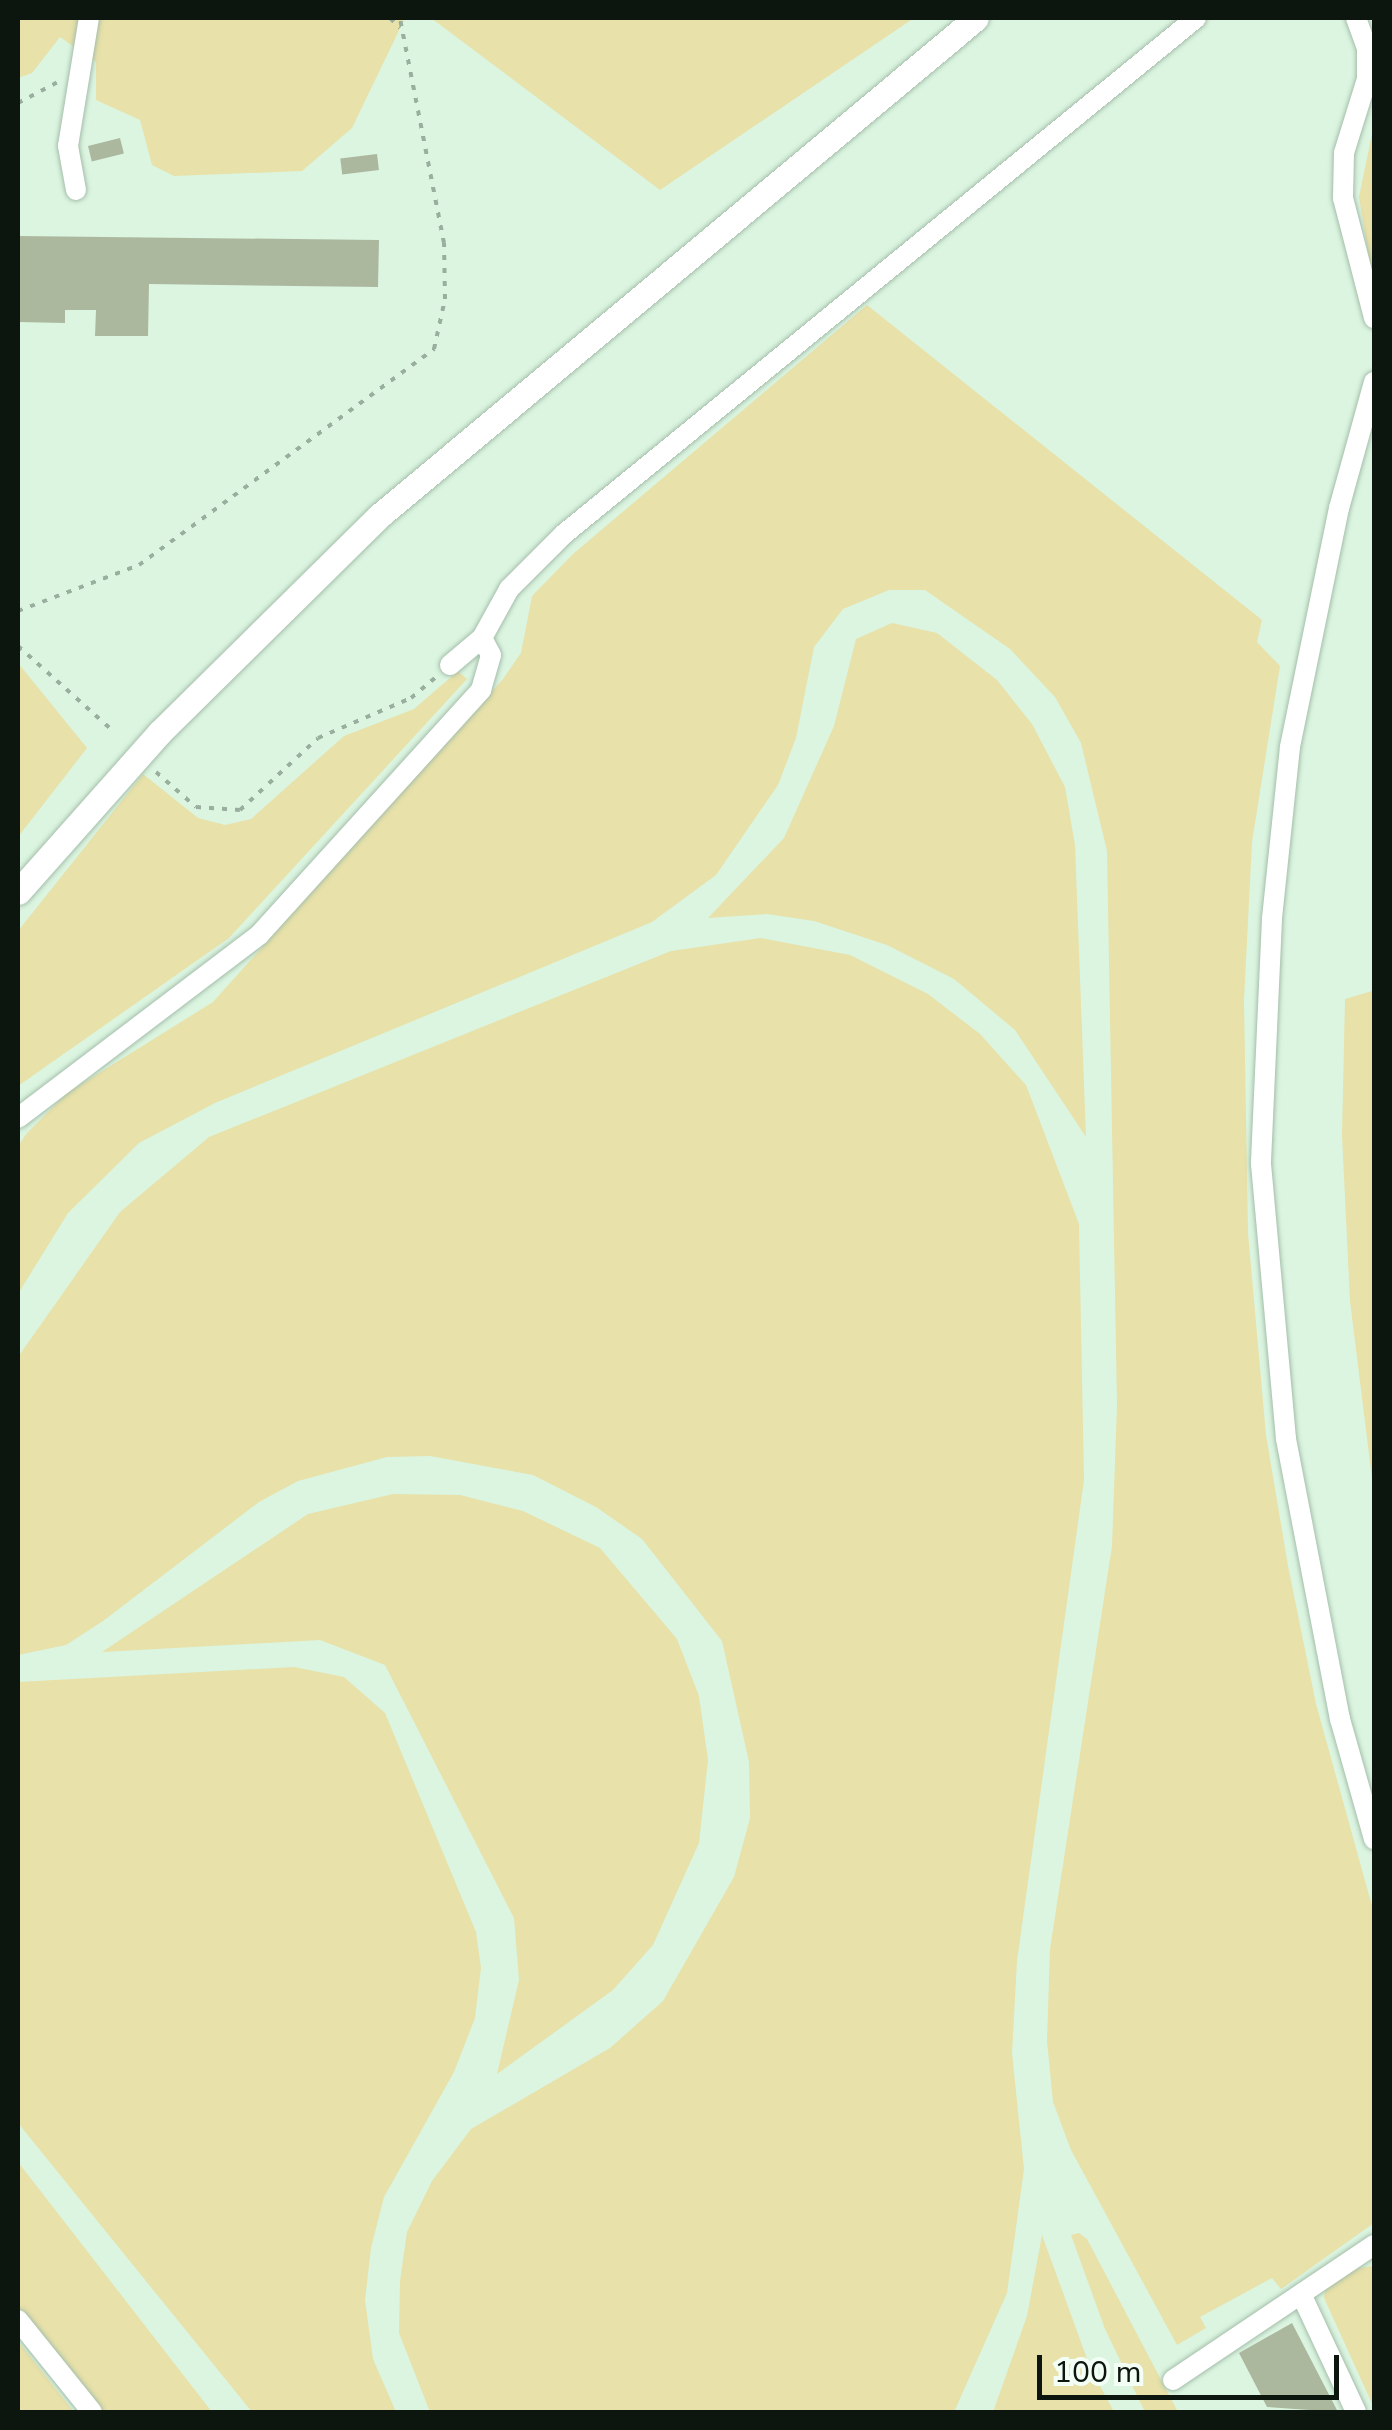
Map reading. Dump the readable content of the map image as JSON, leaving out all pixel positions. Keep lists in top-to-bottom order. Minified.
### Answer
{"scale_bar":"100 m"}
